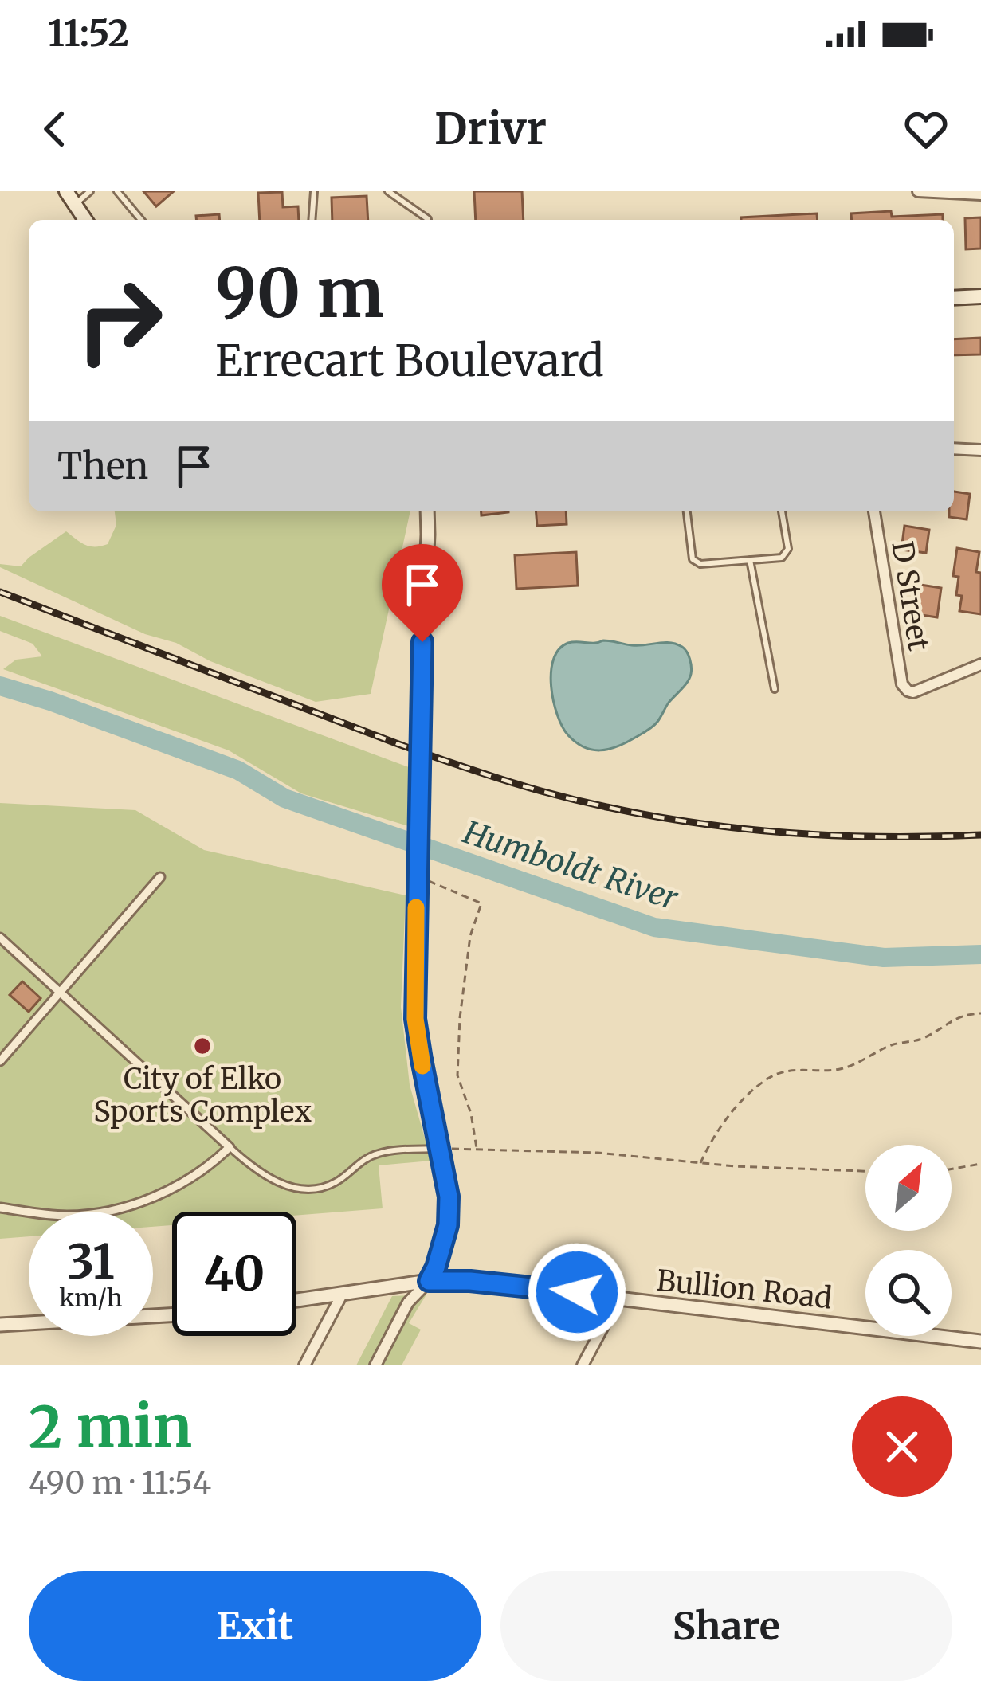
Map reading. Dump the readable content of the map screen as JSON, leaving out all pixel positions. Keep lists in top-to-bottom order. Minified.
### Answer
{"streets":{"street":["D Street","Bullion Road"]},"water":["Humboldt River"],"places":["City of Elko Sports Complex"],"north":"top right","page":{"status":"11:52","header":"Drivr","turn":["90 m","Errecart Boulevard"],"then":"Then","speed":"31 km/h","limit":"40","heading":["2 min","490 m · 11:54"],"buttons":["Exit","Share"]}}
